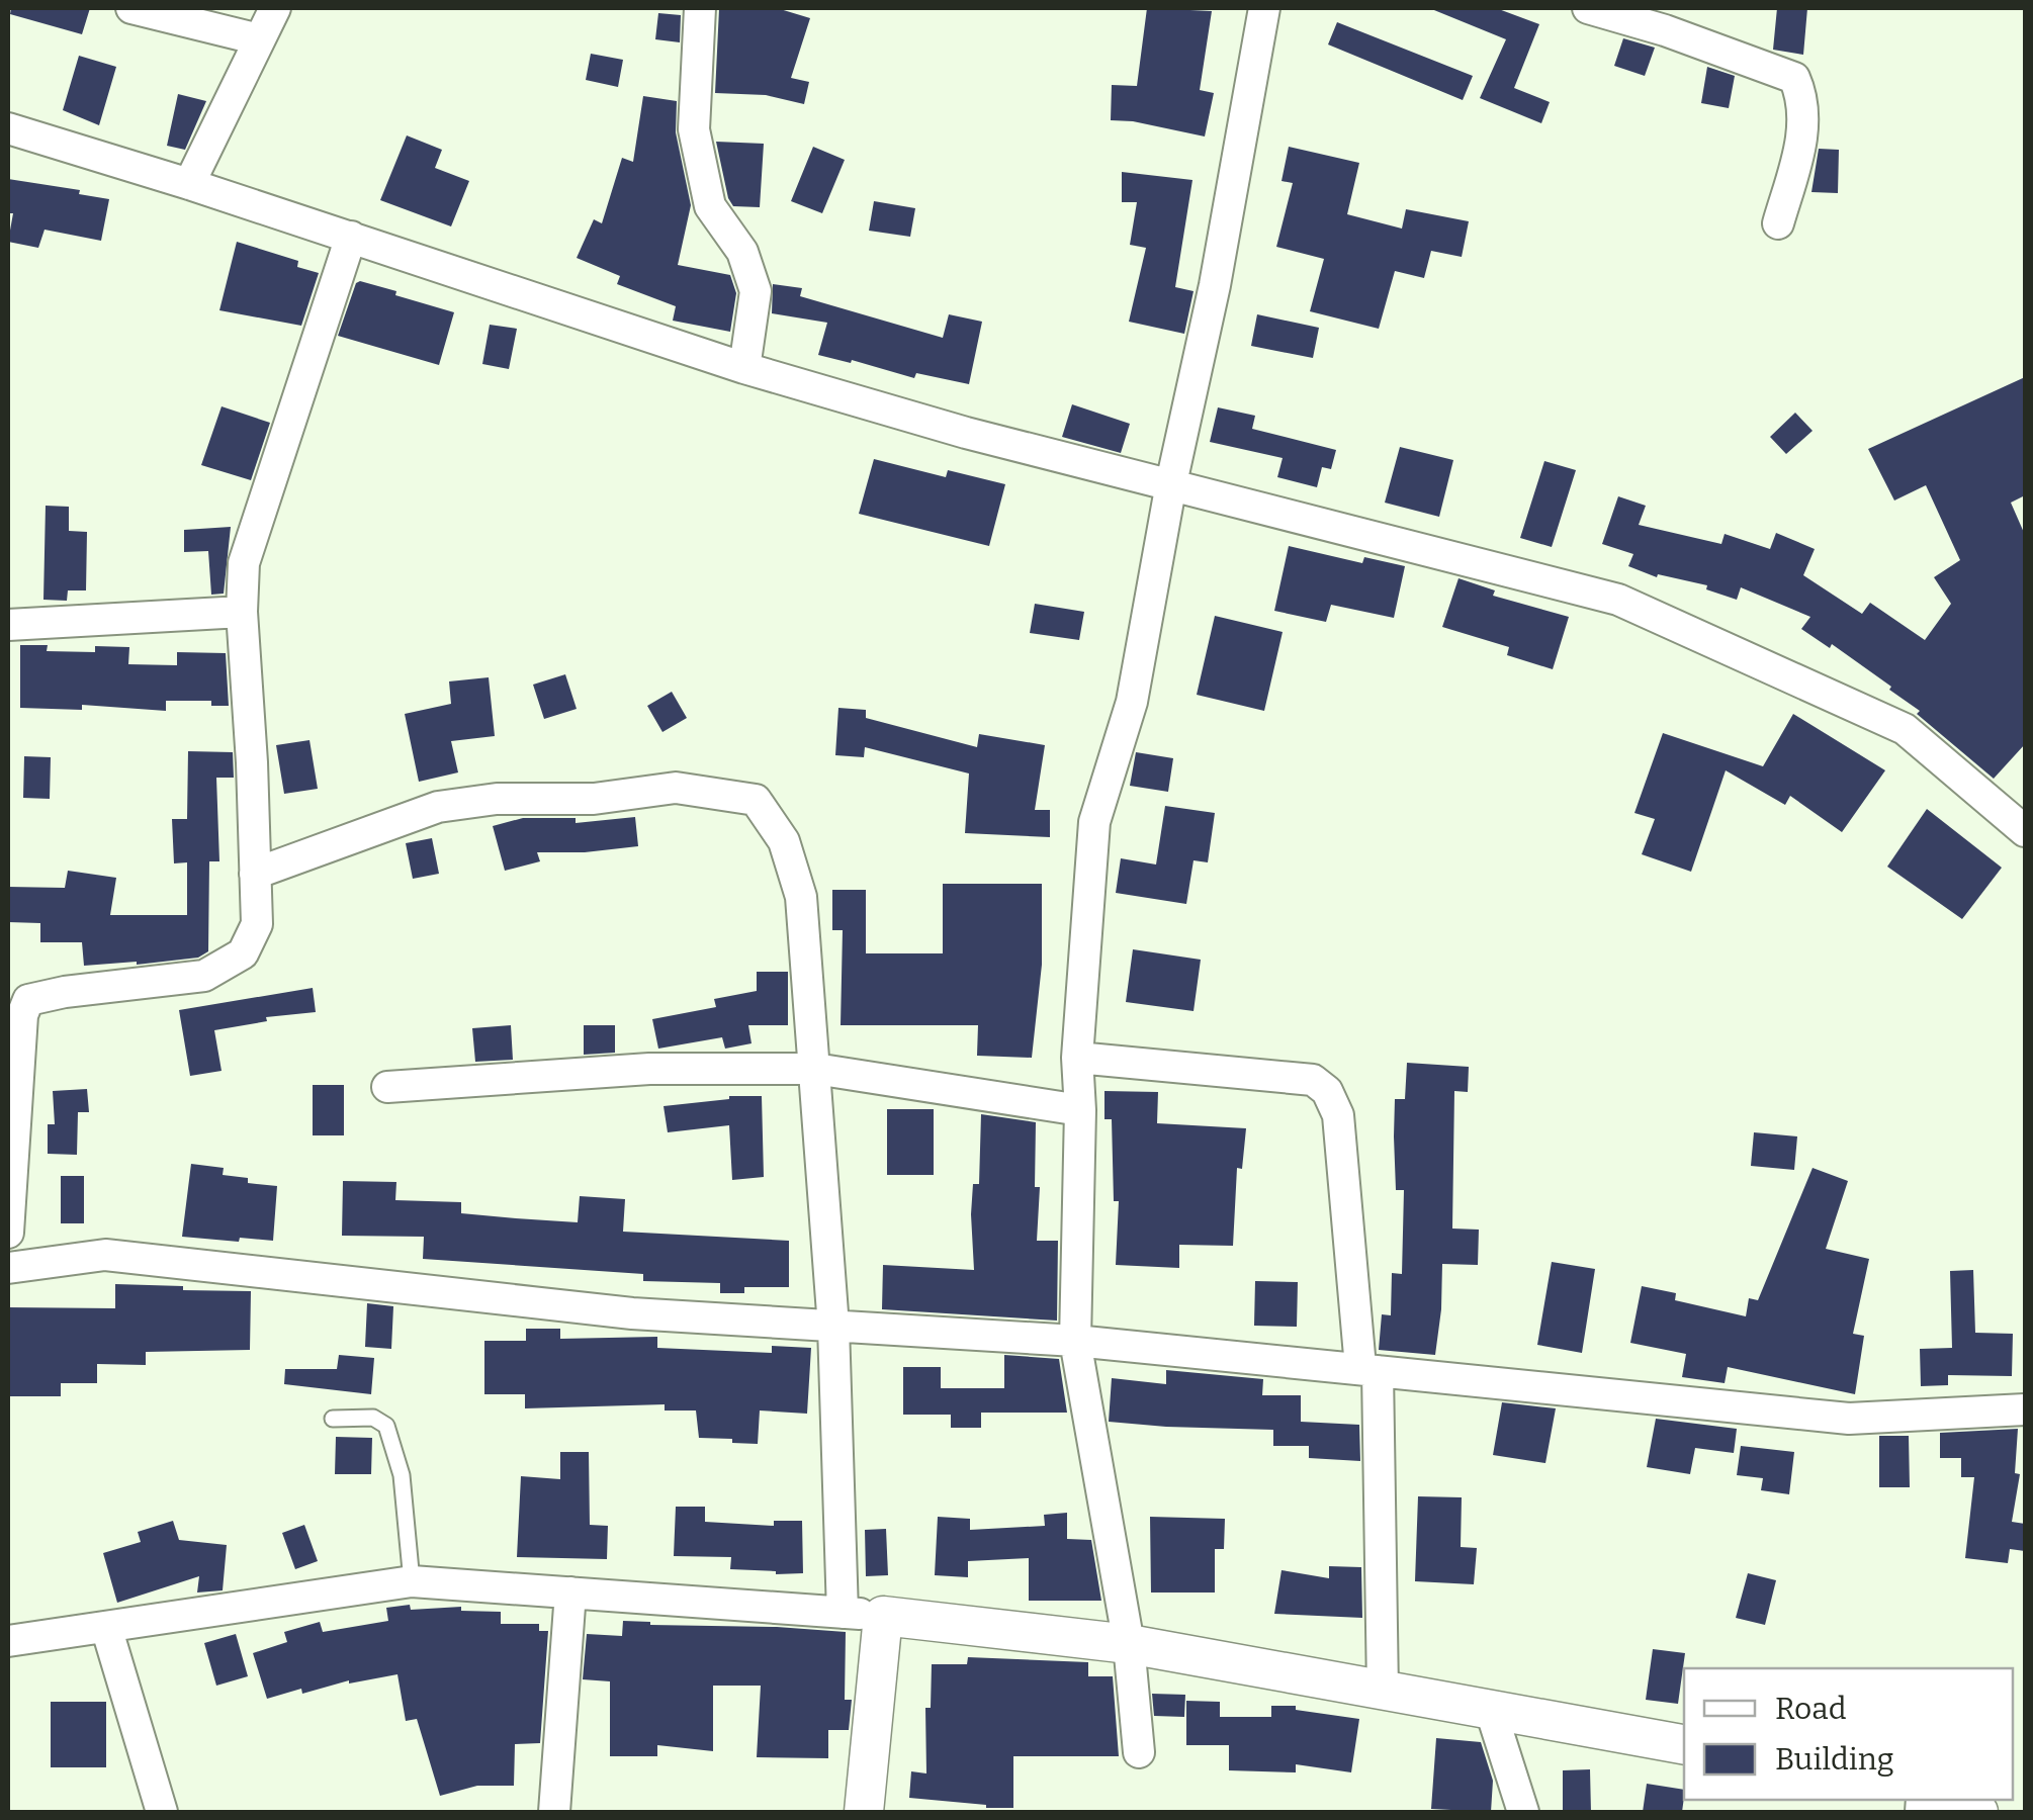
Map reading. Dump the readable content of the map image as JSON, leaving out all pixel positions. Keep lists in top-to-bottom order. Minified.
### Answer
{"legend":["Road","Building"]}
